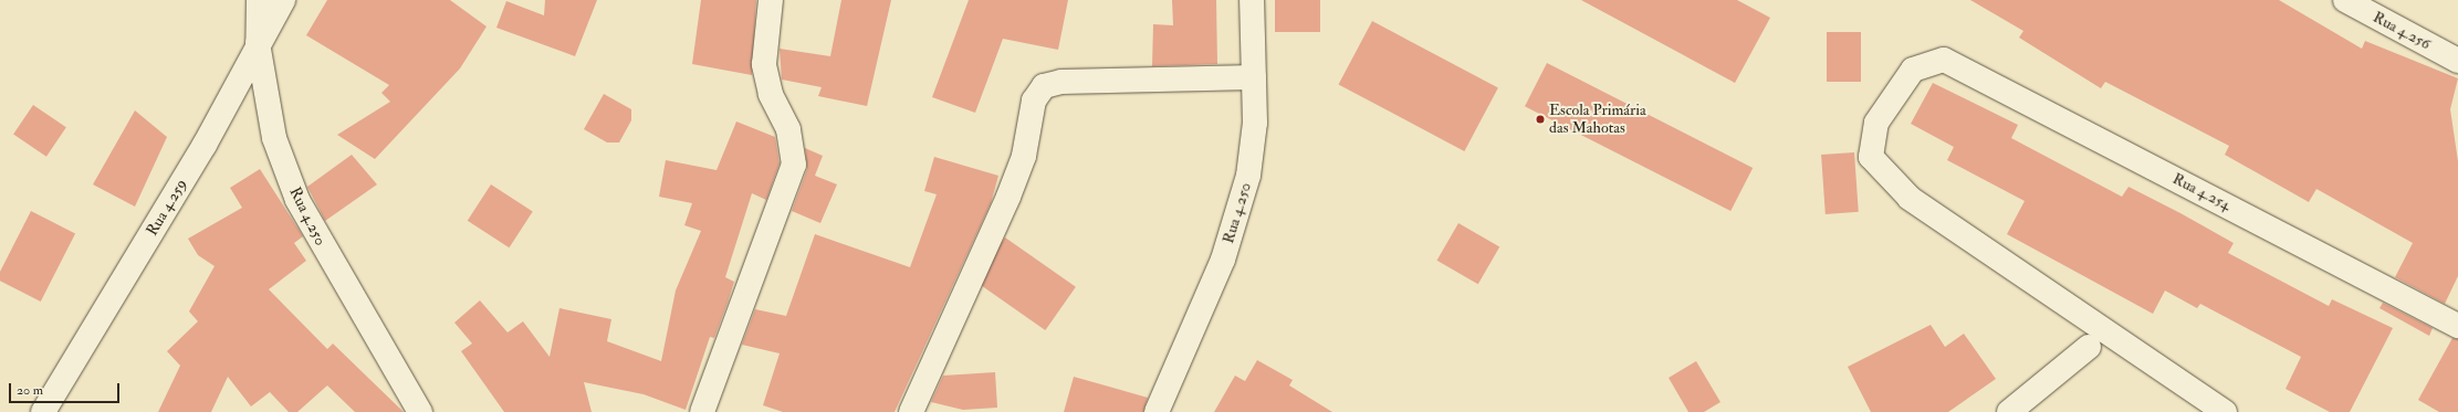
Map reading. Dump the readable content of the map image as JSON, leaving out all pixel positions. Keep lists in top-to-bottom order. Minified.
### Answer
{"streets":{"street":["Rua 4.256","Rua 4.254","Rua 4.259","Rua 4.250"]},"crossings":[["Rua 4.259","Rua 4.250"]],"places":["Escola Primária das Mahotas"],"scale_bar":"20 m"}
